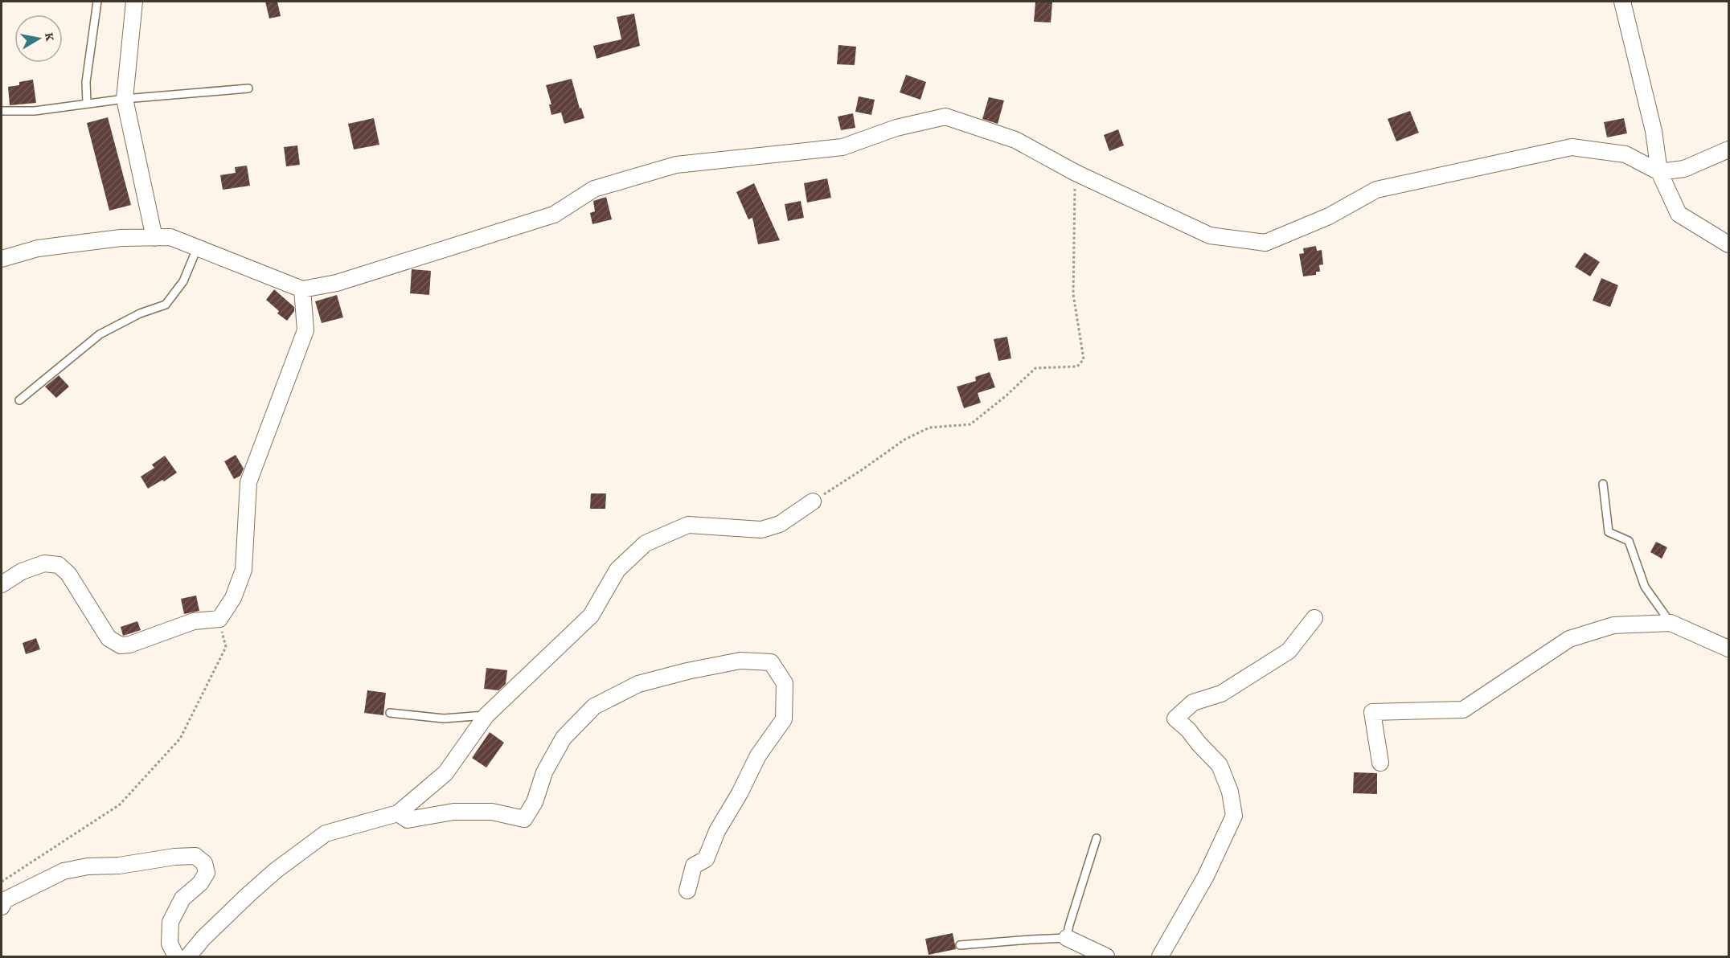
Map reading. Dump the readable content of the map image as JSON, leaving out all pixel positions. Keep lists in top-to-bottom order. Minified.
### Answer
{"north":"right"}
